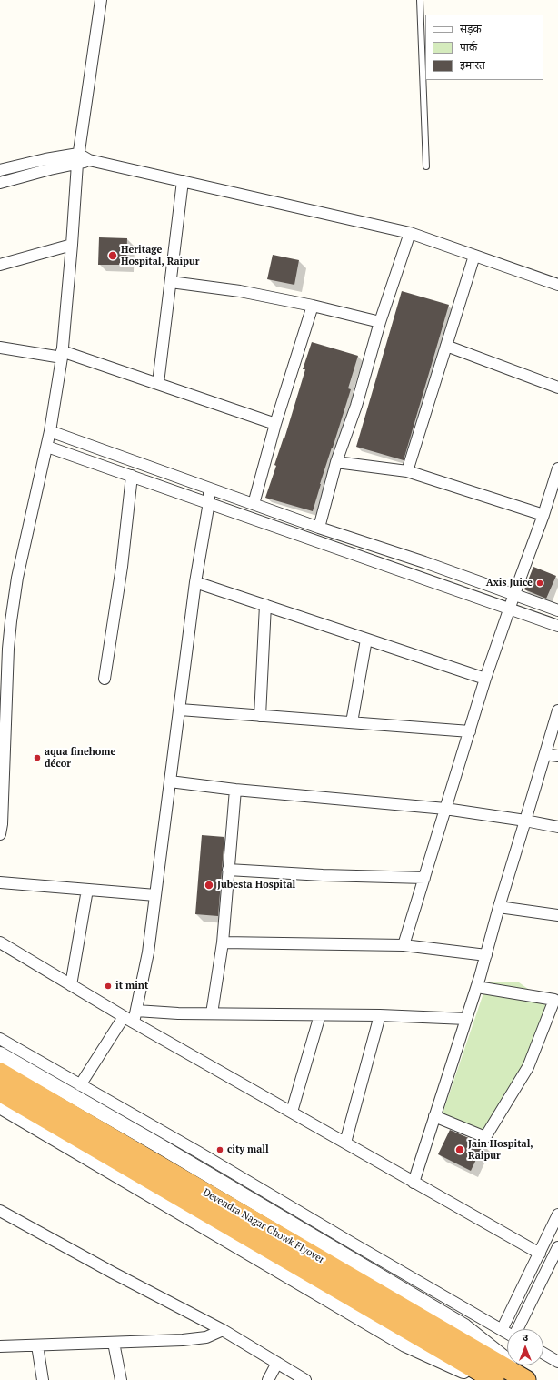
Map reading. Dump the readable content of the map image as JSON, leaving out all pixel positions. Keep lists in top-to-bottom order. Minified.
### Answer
{"streets":{"highway":["Devendra Nagar Chowk Flyover"]},"places":["Heritage Hospital, Raipur","Axis Juice","aqua finehome décor","Jubesta Hospital","it mint","city mall","Jain Hospital, Raipur"],"legend":["सड़क","पार्क","इमारत"],"north":"top"}
